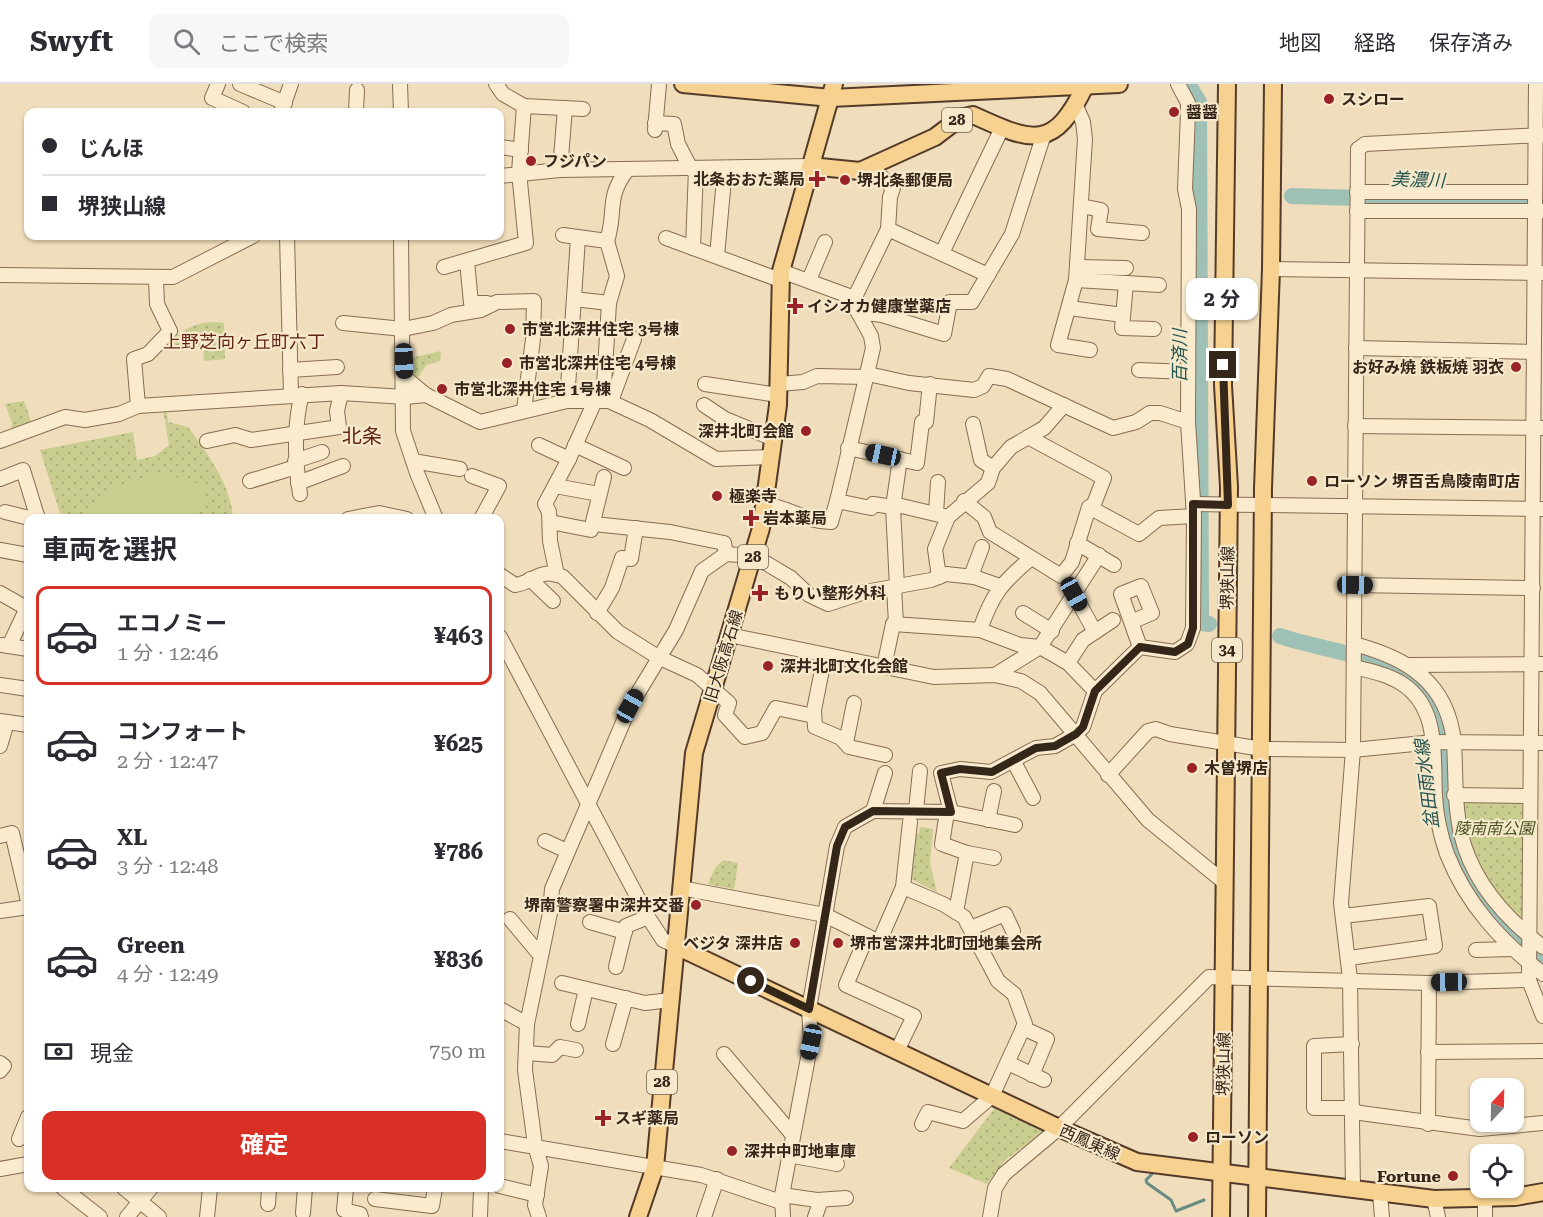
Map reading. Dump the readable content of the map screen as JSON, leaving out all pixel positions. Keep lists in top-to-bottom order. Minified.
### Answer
{"streets":{"main road":["28","堺狭山線","34","旧大阪高石線","西鳳東線"]},"crossings":[["28","旧大阪高石線"],["堺狭山線","西鳳東線"],["34","西鳳東線"],["旧大阪高石線","西鳳東線"]],"districts":["上野芝向ヶ丘町六丁","北条"],"water":["美濃川","百済川","盆田雨水線"],"parks":["陵南南公園"],"places":{"other":["スシロー","醤醤","フジパン","堺北条郵便局","市営北深井住宅 3号棟","市営北深井住宅 4号棟","お好み焼 鉄板焼 羽衣","市営北深井住宅 1号棟","深井北町会館","ローソン 堺百舌鳥陵南町店","極楽寺","深井北町文化会館","木曽堺店","堺南警察署中深井交番","ベジタ 深井店","堺市営深井北町団地集会所","ローソン","深井中町地車庫","Fortune"],"health":["北条おおた薬局","イシオカ健康堂薬店","岩本薬局","もりい整形外科","スギ薬局"]},"north":"top","page":{"header":"Swyft","search":"ここで検索","nav":["地図","経路","保存済み"],"banner":["じんほ","堺狭山線"],"bubble":"2 分","heading":"車両を選択","list":[{"name":"エコノミー","note":"1 分 · 12:46","value":"¥463"},{"name":"コンフォート","note":"2 分 · 12:47","value":"¥625"},{"name":"XL","note":"3 分 · 12:48","value":"¥786"},{"name":"Green","note":"4 分 · 12:49","value":"¥836"}],"pay":["現金","750 m"],"buttons":"確定"}}
